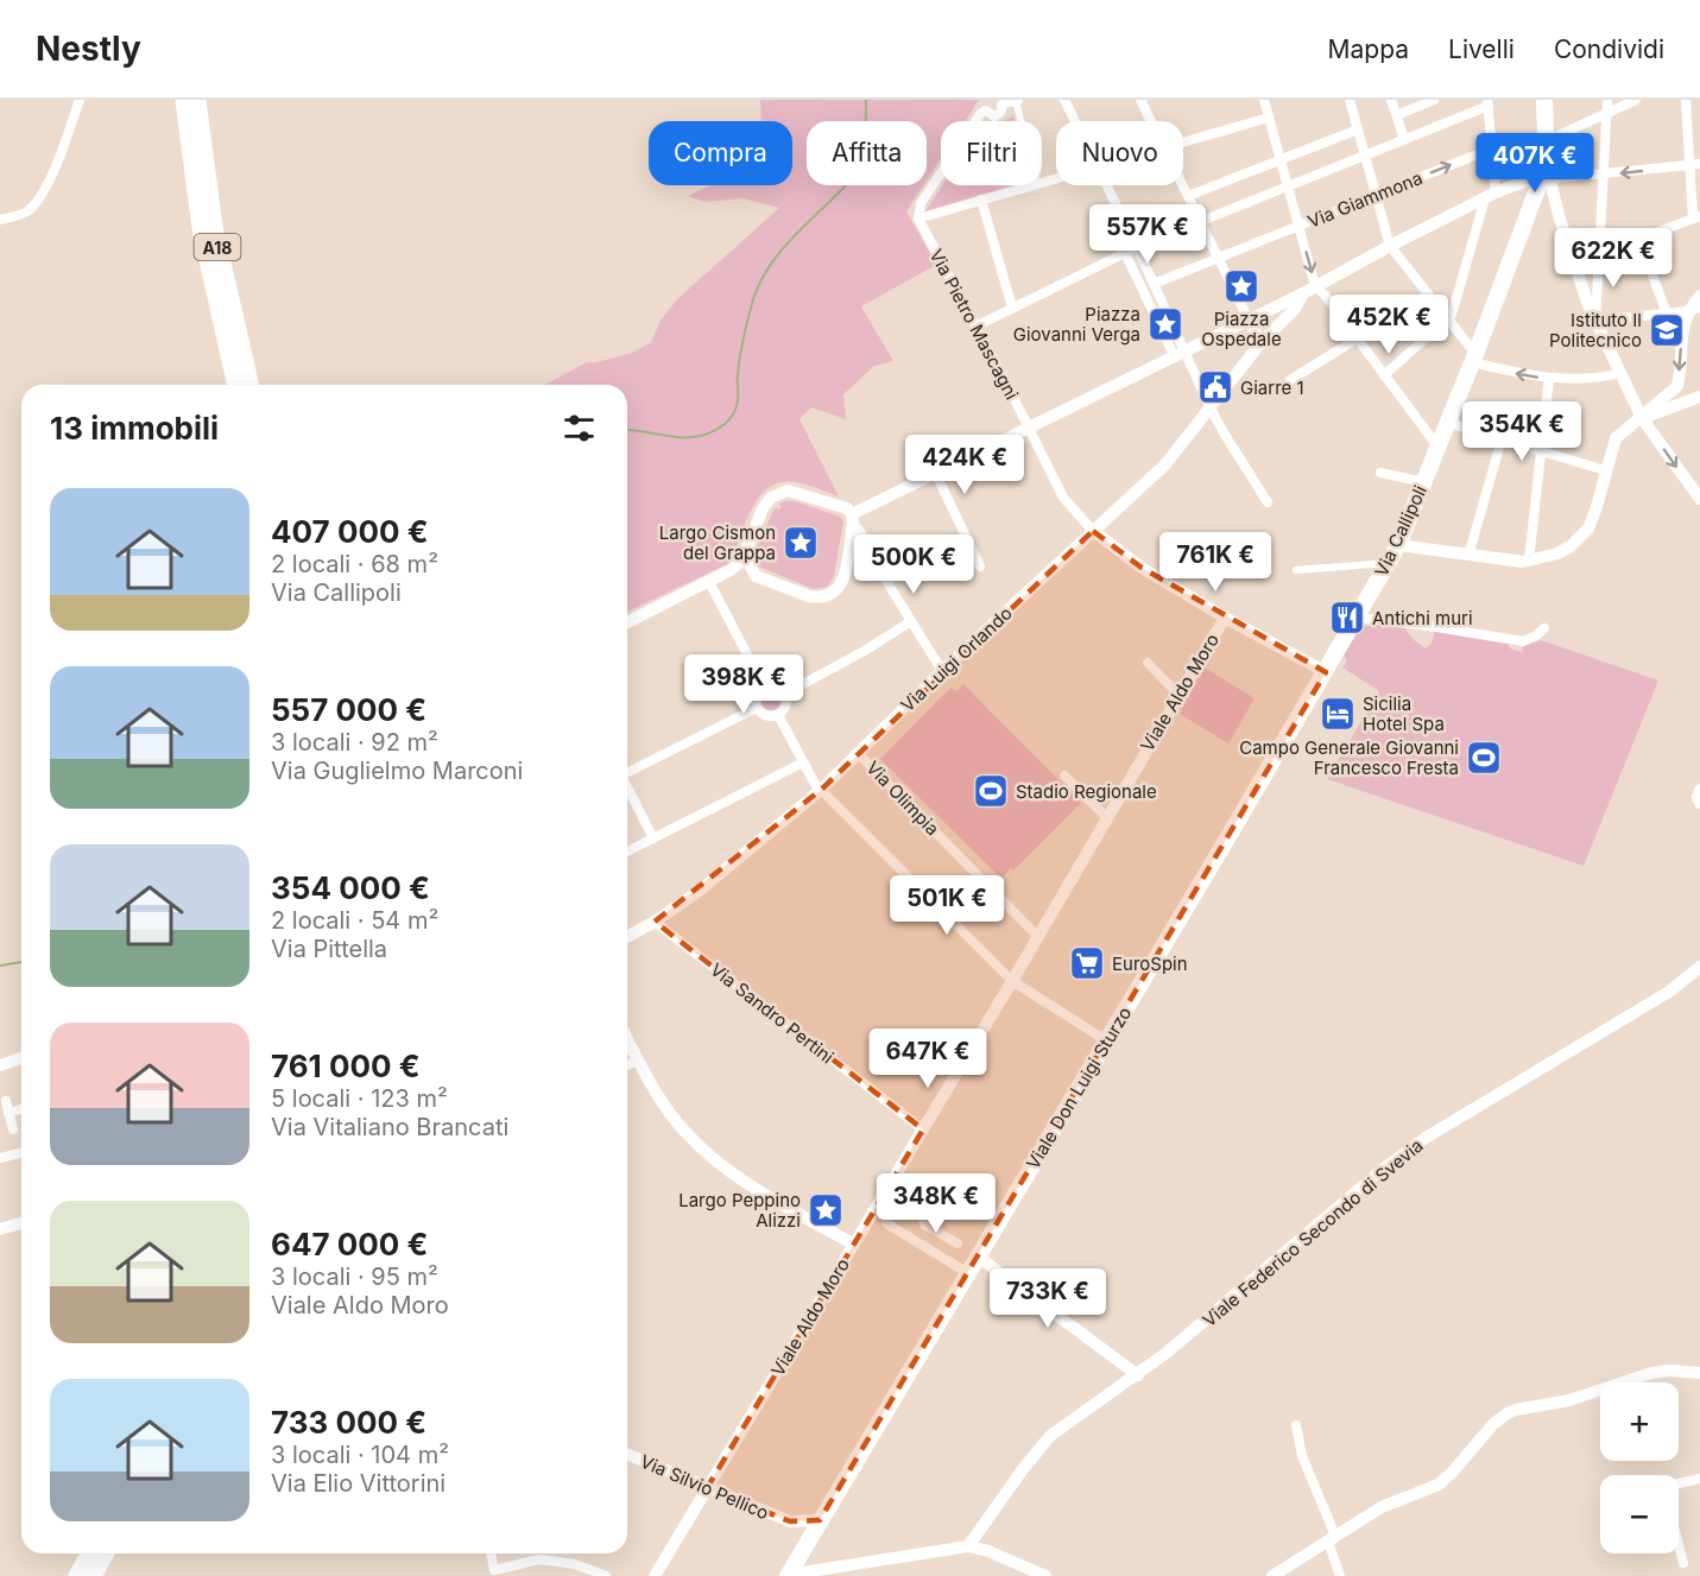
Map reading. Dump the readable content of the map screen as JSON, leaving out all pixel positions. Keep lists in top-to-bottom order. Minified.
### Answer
{"streets":{"highway":["A18"],"main road":["Via Callipoli","Viale Don Luigi Sturzo"],"street":["Via Giammona","Via Pietro Mascagni","Via Luigi Orlando","Viale Aldo Moro","Via Olimpia","Via Sandro Pertini","Viale Federico Secondo di Svevia","Via Silvio Pellico"]},"crossings":[["Via Pietro Mascagni","Via Luigi Orlando"],["Via Callipoli","Viale Don Luigi Sturzo"],["Via Luigi Orlando","Via Olimpia"],["Via Luigi Orlando","Via Sandro Pertini"],["Viale Aldo Moro","Via Olimpia"],["Viale Aldo Moro","Via Sandro Pertini"],["Viale Aldo Moro","Via Silvio Pellico"]],"places":{"place":["Piazza Ospedale","Piazza Giovanni Verga","Largo Cismon del Grappa","Largo Peppino Alizzi"],"school or university":["Istituto Il Politecnico"],"public building":["Giarre 1"],"restaurant":["Antichi muri"],"hotel":["Sicilia Hotel Spa"],"sports":["Campo Generale Giovanni Francesco Fresta","Stadio Regionale"],"supermarket":["EuroSpin"]},"page":{"header":"Nestly","nav":["Mappa","Livelli","Condividi"],"chip":["Compra","Affitta","Filtri","Nuovo"],"price":["407K €","557K €","622K €","452K €","354K €","424K €","761K €","500K €","398K €","501K €","647K €","348K €","733K €"],"heading":"13 immobili","list":[{"name":"407 000 €","note":"2 locali · 68 m² · Via Callipoli"},{"name":"557 000 €","note":"3 locali · 92 m² · Via Guglielmo Marconi"},{"name":"354 000 €","note":"2 locali · 54 m² · Via Pittella"},{"name":"761 000 €","note":"5 locali · 123 m² · Via Vitaliano Brancati"},{"name":"647 000 €","note":"3 locali · 95 m² · Viale Aldo Moro"},{"name":"733 000 €","note":"3 locali · 104 m² · Via Elio Vittorini"}],"map_buttons":["+","−"]}}
